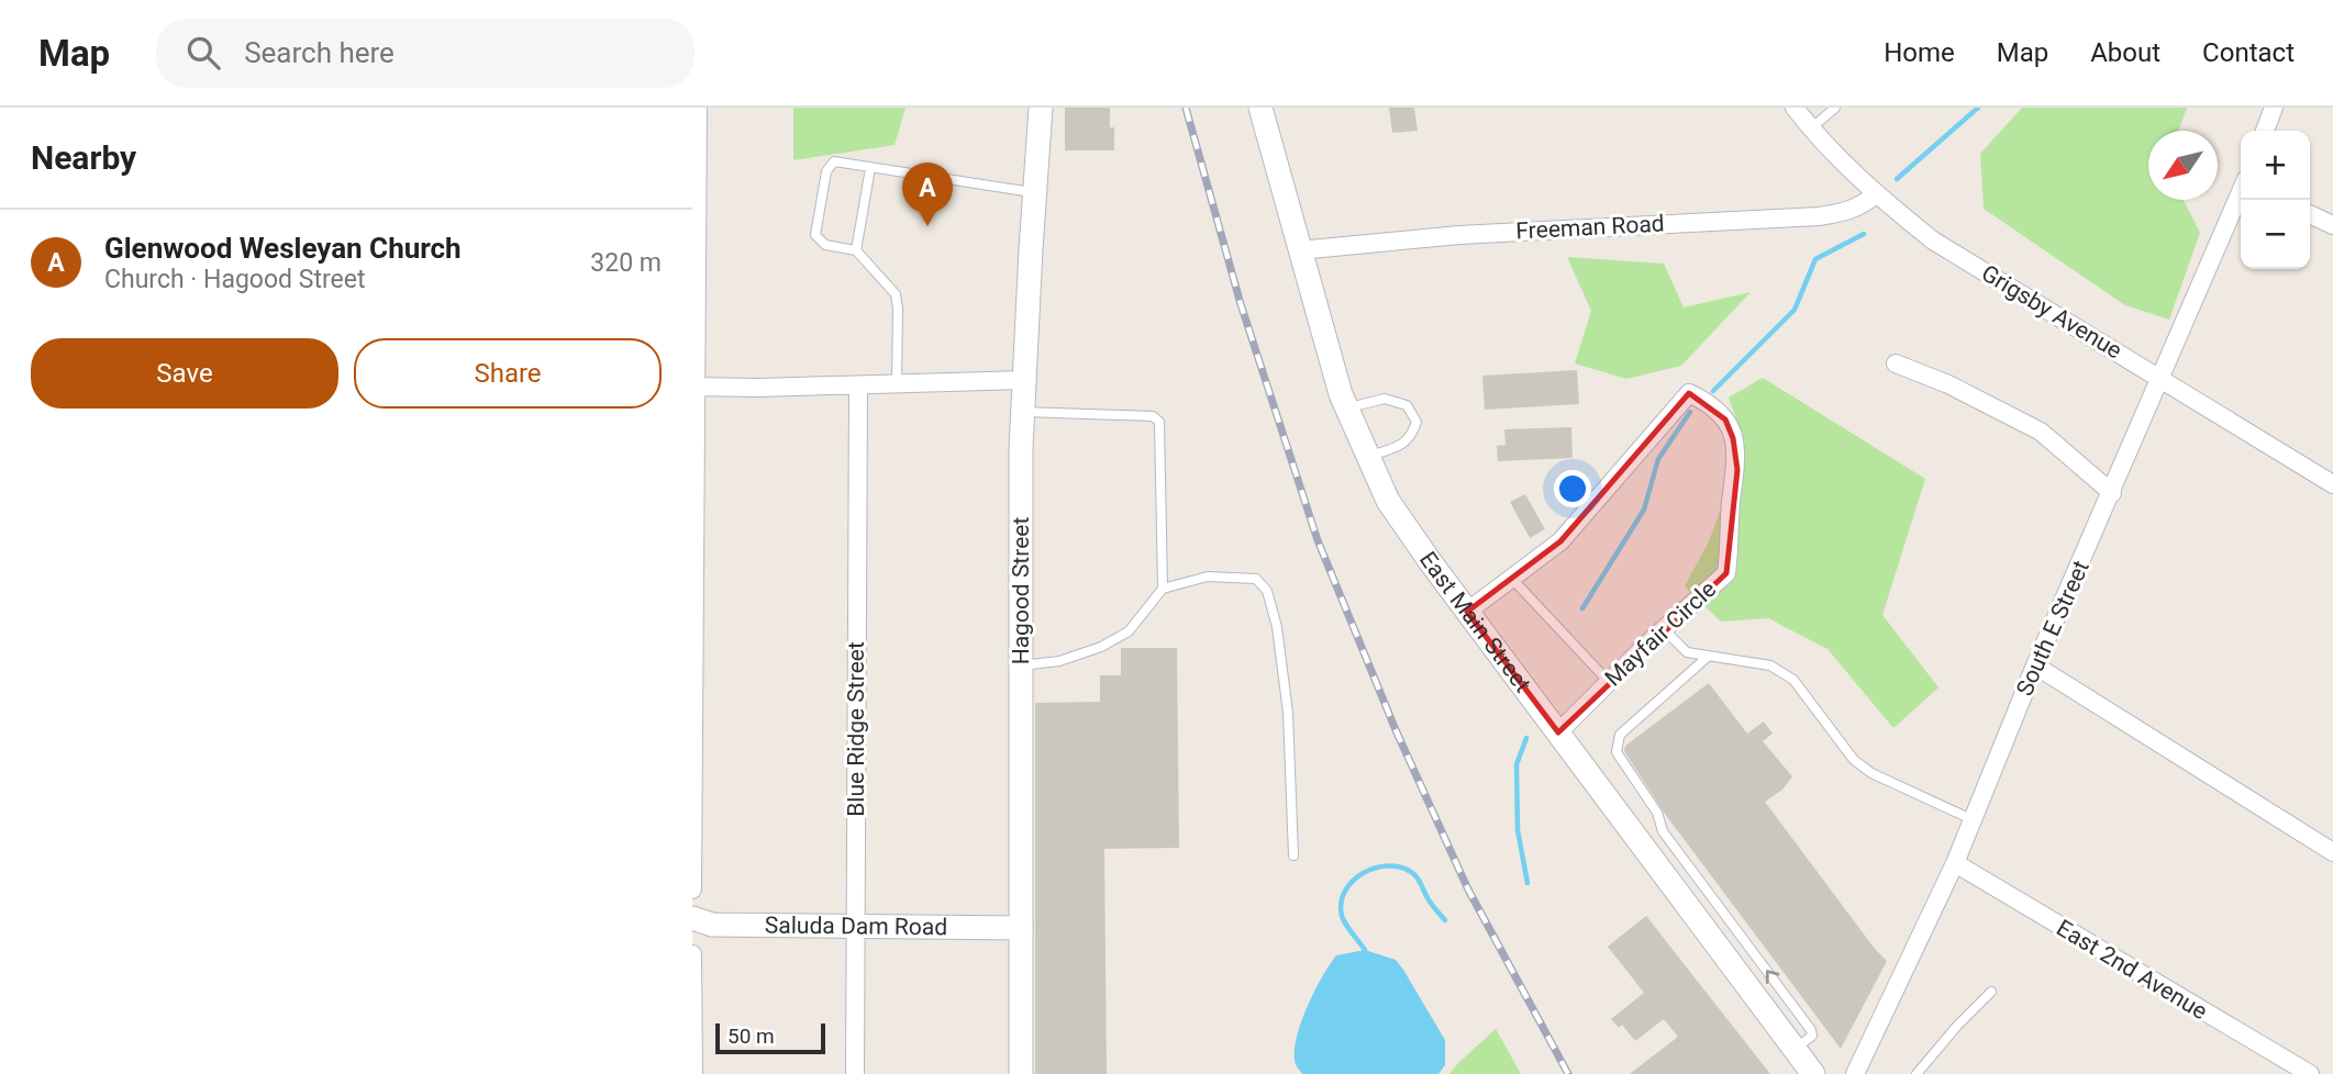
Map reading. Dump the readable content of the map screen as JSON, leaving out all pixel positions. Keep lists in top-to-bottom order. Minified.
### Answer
{"streets":{"street":["Freeman Road","Grigsby Avenue","Hagood Street","East Main Street","South E Street","Mayfair Circle","Blue Ridge Street","Saluda Dam Road","East 2nd Avenue"]},"crossings":[["Freeman Road","Grigsby Avenue"],["Freeman Road","East Main Street"],["Grigsby Avenue","South E Street"],["Hagood Street","Saluda Dam Road"],["East Main Street","Mayfair Circle"],["South E Street","East 2nd Avenue"],["Blue Ridge Street","Saluda Dam Road"]],"scale_bar":"50 m","north":"bottom left","page":{"header":"Map","search":"Search here","nav":["Home","Map","About","Contact"],"heading":"Nearby","map_buttons":["+","−"],"pins":"A","list":[{"mark":"A","name":"Glenwood Wesleyan Church","note":"Church · Hagood Street","value":"320 m"}],"buttons":["Save","Share"],"scale":"50 m"}}
